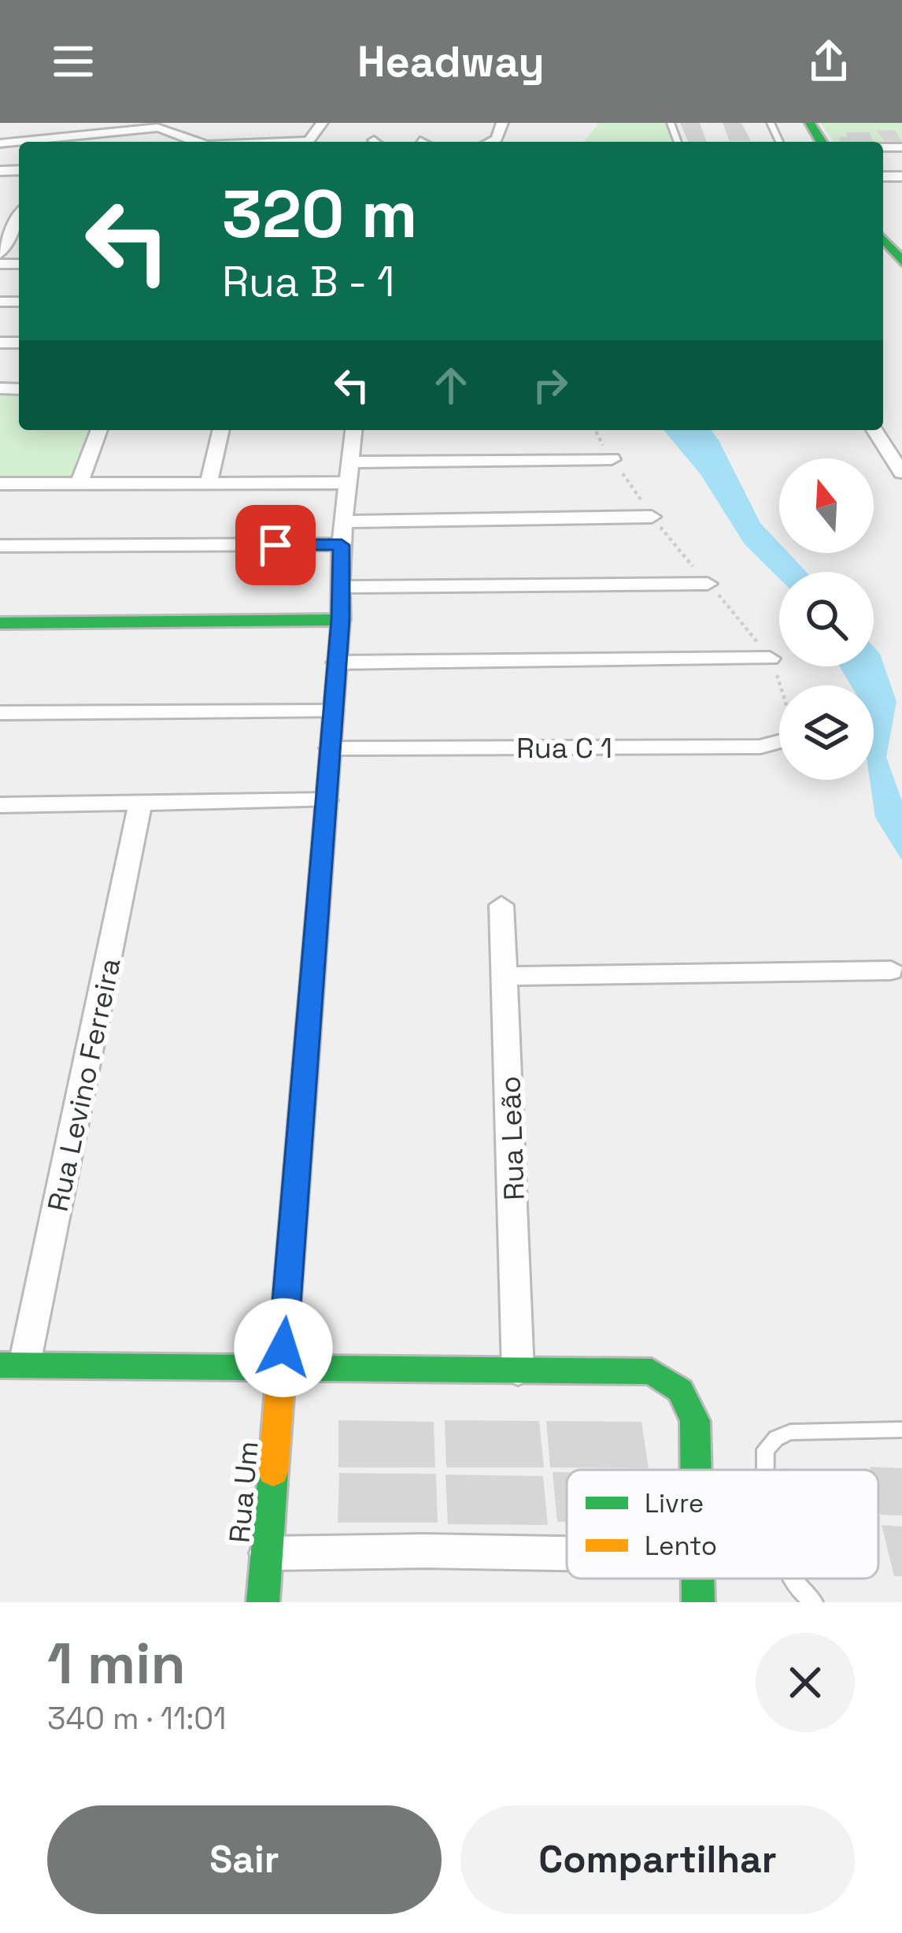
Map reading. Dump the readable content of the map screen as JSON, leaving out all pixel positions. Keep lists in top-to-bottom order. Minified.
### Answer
{"streets":{"street":["Rua C 1","Rua Levino Ferreira","Rua Leão","Rua Um"]},"crossings":[["Rua C 1","Rua Um"]],"legend":["Livre","Lento"],"north":"top","page":{"header":"Headway","turn":["320 m","Rua B - 1"],"heading":["1 min","340 m · 11:01"],"buttons":["Sair","Compartilhar"]}}
